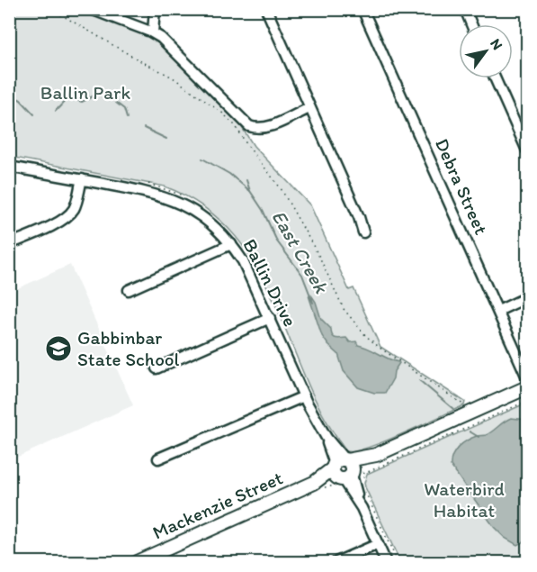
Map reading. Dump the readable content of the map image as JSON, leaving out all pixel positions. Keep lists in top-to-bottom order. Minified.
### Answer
{"streets":{"main road":["Mackenzie Street"],"street":["Debra Street","Ballin Drive"]},"crossings":[["Ballin Drive","Mackenzie Street"]],"water":["East Creek"],"parks":["Ballin Park","Waterbird Habitat"],"places":{"school or university":["Gabbinbar State School"]},"north":"top right"}
